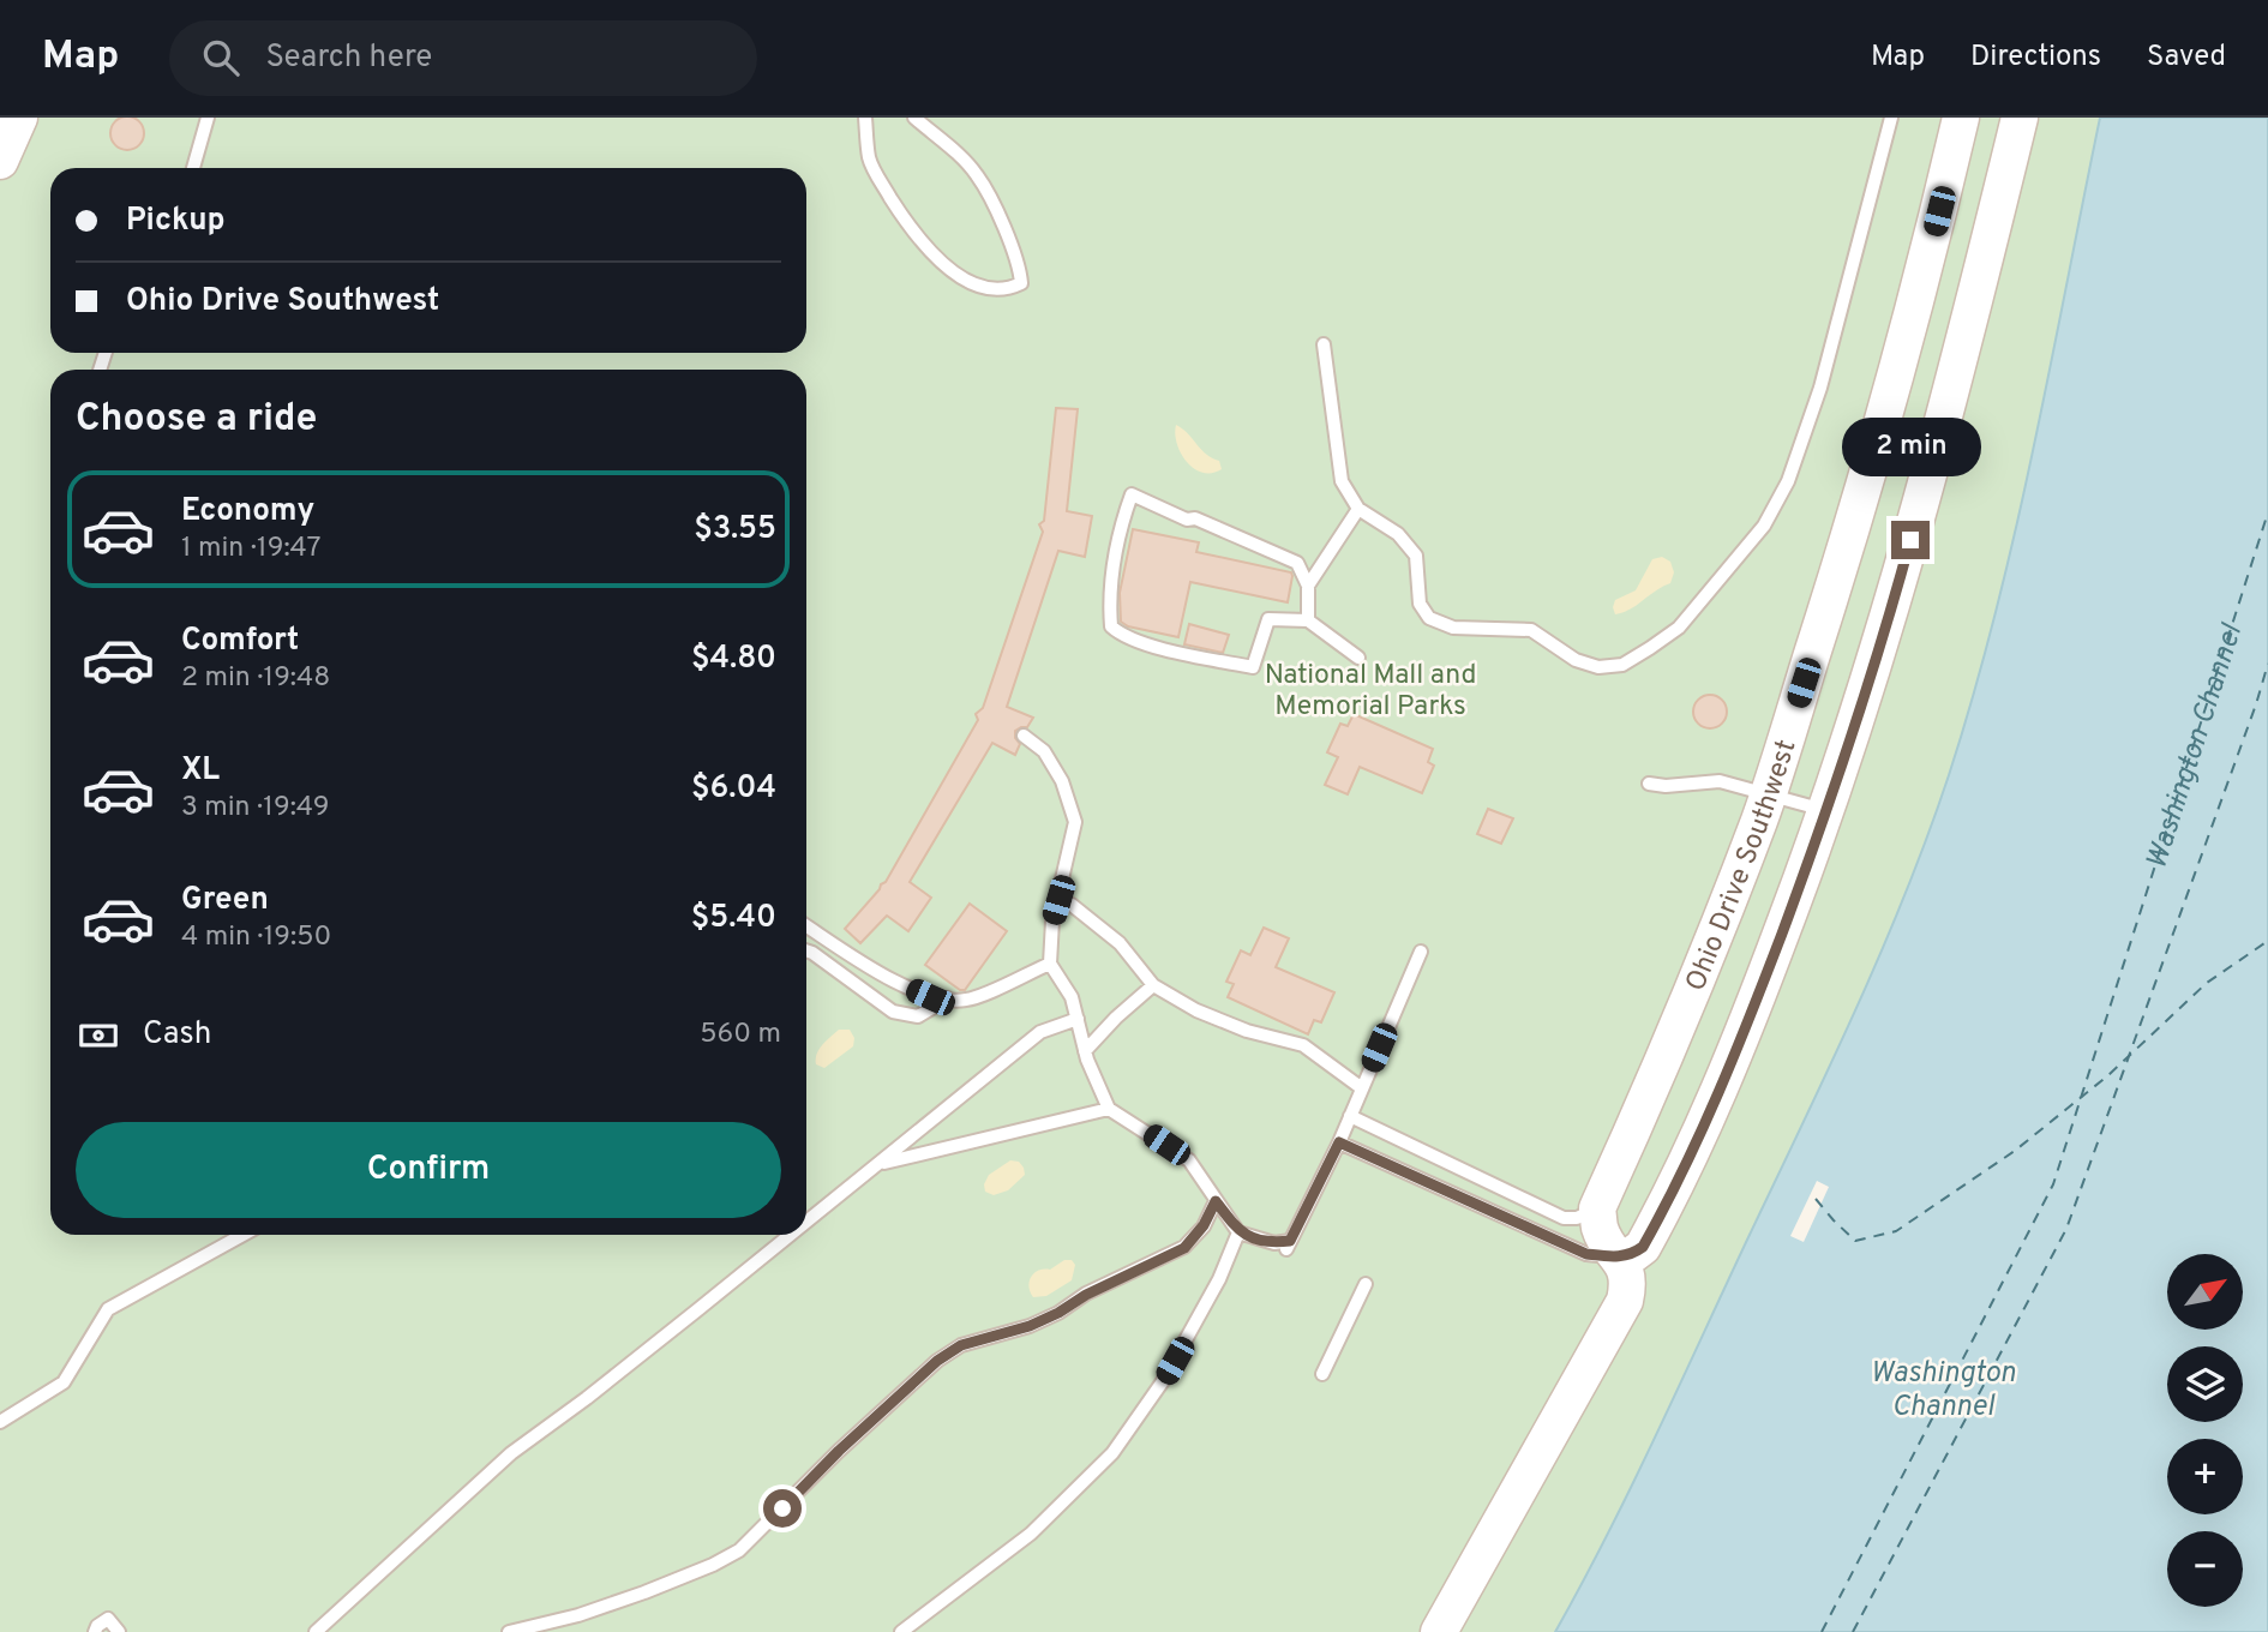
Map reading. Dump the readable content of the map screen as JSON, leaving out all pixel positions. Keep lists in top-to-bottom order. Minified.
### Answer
{"streets":{"street":["Ohio Drive Southwest"]},"water":["Washington Channel"],"parks":["National Mall and Memorial Parks"],"north":"top right","page":{"header":"Map","search":"Search here","nav":["Map","Directions","Saved"],"banner":["Pickup","Ohio Drive Southwest"],"heading":"Choose a ride","bubble":"2 min","list":[{"name":"Economy","note":"1 min · 19:47","value":"$3.55"},{"name":"Comfort","note":"2 min · 19:48","value":"$4.80"},{"name":"XL","note":"3 min · 19:49","value":"$6.04"},{"name":"Green","note":"4 min · 19:50","value":"$5.40"}],"pay":["Cash","560 m"],"buttons":"Confirm","map_buttons":["+","−"]}}
